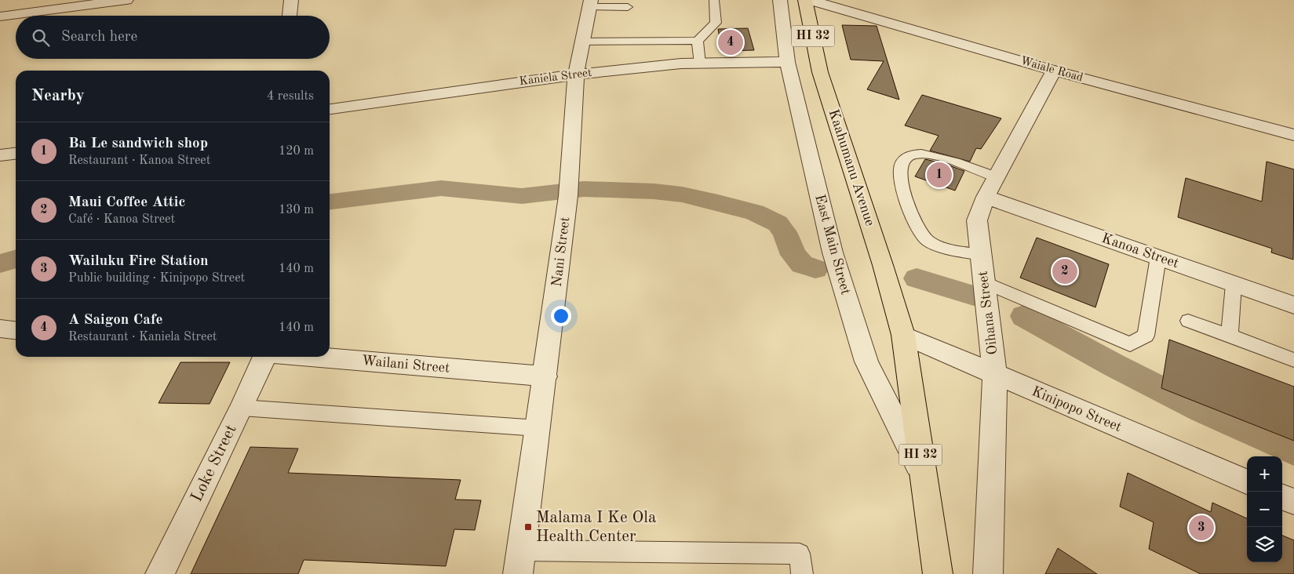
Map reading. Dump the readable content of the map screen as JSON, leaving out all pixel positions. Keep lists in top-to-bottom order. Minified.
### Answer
{"streets":{"main road":["HI 32","Kaahumanu Avenue","East Main Street"],"street":["Waiale Road","Kaniela Street","Kanoa Street","Nani Street","Oihana Street","Wailani Street","Kinipopo Street","Loke Street"]},"crossings":[["Waiale Road","Oihana Street"],["Kaniela Street","East Main Street"],["Kaniela Street","Nani Street"],["Kaahumanu Avenue","East Main Street"],["Kaahumanu Avenue","Kinipopo Street"],["East Main Street","Kinipopo Street"],["Kanoa Street","Oihana Street"],["Nani Street","Wailani Street"],["Oihana Street","Kinipopo Street"]],"places":{"transit":["Malama I Ke Ola Health Center"]},"page":{"search":"Search here","pins":["4","1","2","3"],"heading":["Nearby","4 results"],"list":[{"mark":"1","name":"Ba Le sandwich shop","note":"Restaurant · Kanoa Street","value":"120 m"},{"mark":"2","name":"Maui Coffee Attic","note":"Café · Kanoa Street","value":"130 m"},{"mark":"3","name":"Wailuku Fire Station","note":"Public building · Kinipopo Street","value":"140 m"},{"mark":"4","name":"A Saigon Cafe","note":"Restaurant · Kaniela Street","value":"140 m"}],"map_buttons":["+","−"]}}
